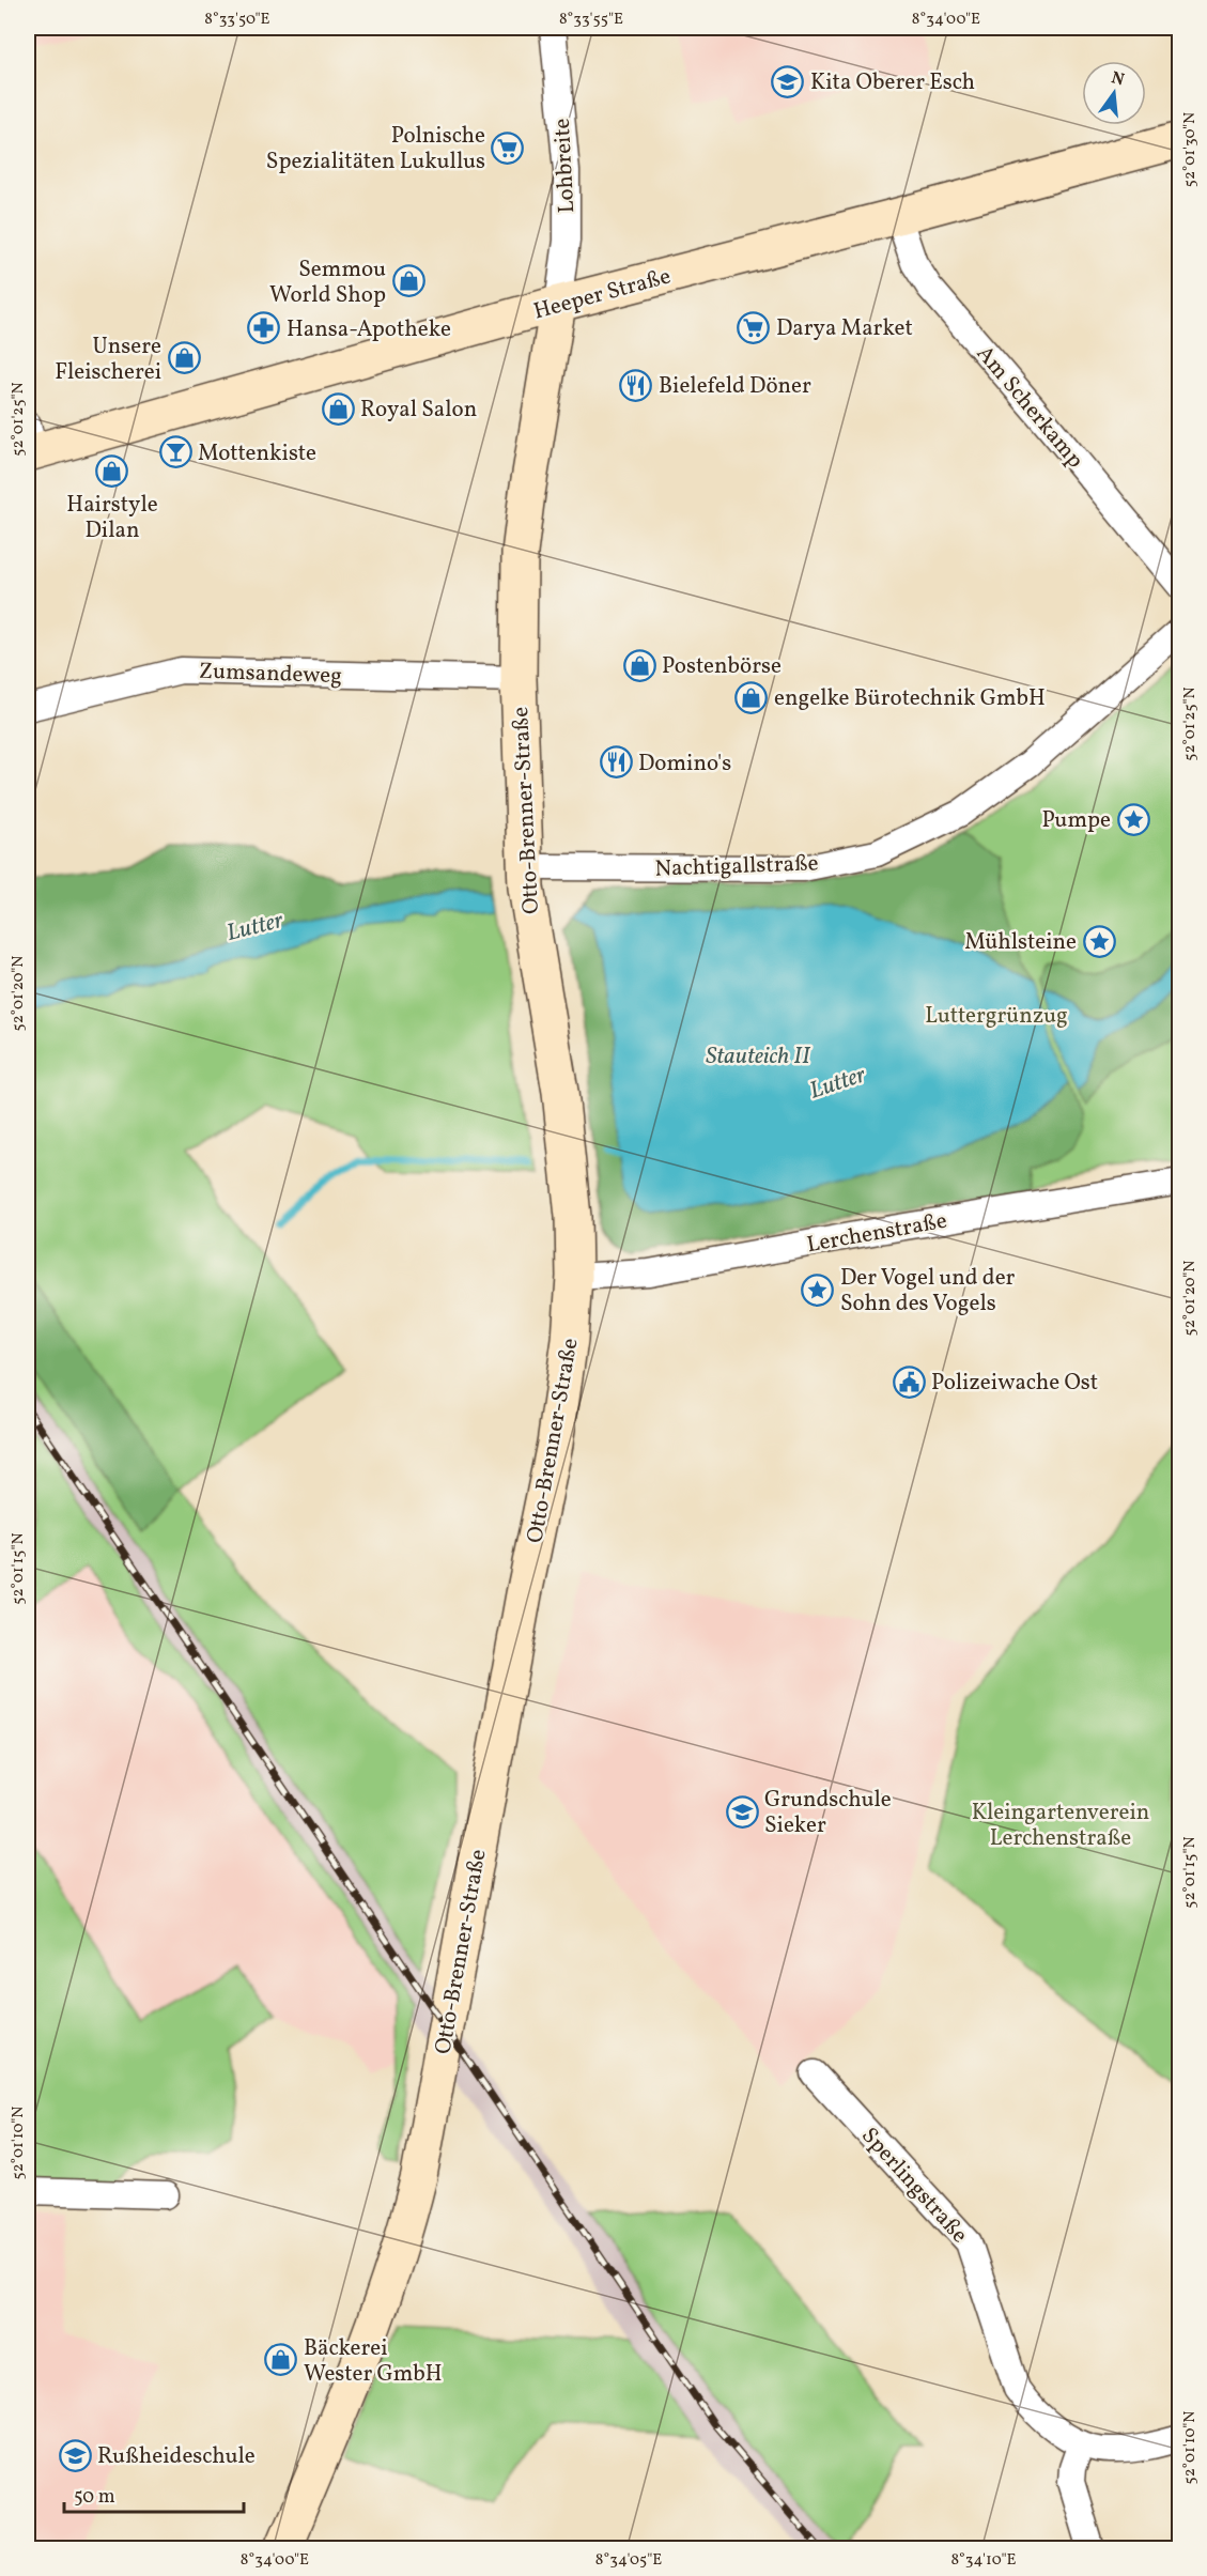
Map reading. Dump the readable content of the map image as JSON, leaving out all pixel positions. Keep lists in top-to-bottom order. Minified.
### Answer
{"streets":{"street":["Lohbreite","Heeper Straße","Am Scherkamp","Zumsandeweg","Otto-Brenner-Straße","Nachtigallstraße","Lerchenstraße","Sperlingstraße"]},"crossings":[["Lohbreite","Heeper Straße"],["Lohbreite","Otto-Brenner-Straße"],["Heeper Straße","Am Scherkamp"],["Heeper Straße","Otto-Brenner-Straße"],["Zumsandeweg","Otto-Brenner-Straße"],["Otto-Brenner-Straße","Nachtigallstraße"],["Otto-Brenner-Straße","Lerchenstraße"]],"water":["Lutter","Stauteich II"],"parks":["Luttergrünzug","Kleingartenverein Lerchenstraße"],"places":{"school or university":["Kita Oberer Esch","Grundschule Sieker","Rußheideschule"],"supermarket":["Polnische Spezialitäten Lukullus","Darya Market"],"shop":["Semmou World Shop","Unsere Fleischerei","Royal Salon","Hairstyle Dilan","Postenbörse","engelke Bürotechnik GmbH","Bäckerei Wester GmbH"],"pharmacy":["Hansa-Apotheke"],"restaurant":["Bielefeld Döner","Domino's"],"bar":["Mottenkiste"],"place":["Pumpe","Mühlsteine","Der Vogel und der Sohn des Vogels"],"public building":["Polizeiwache Ost"]},"scale_bar":"50 m","north":"top","coordinates":["8°33'50\"E","8°33'55\"E","8°34'00\"E","52°01'30\"N","52°01'25\"N","52°01'20\"N","52°01'15\"N","52°01'10\"N","8°34'05\"E","8°34'10\"E"]}
